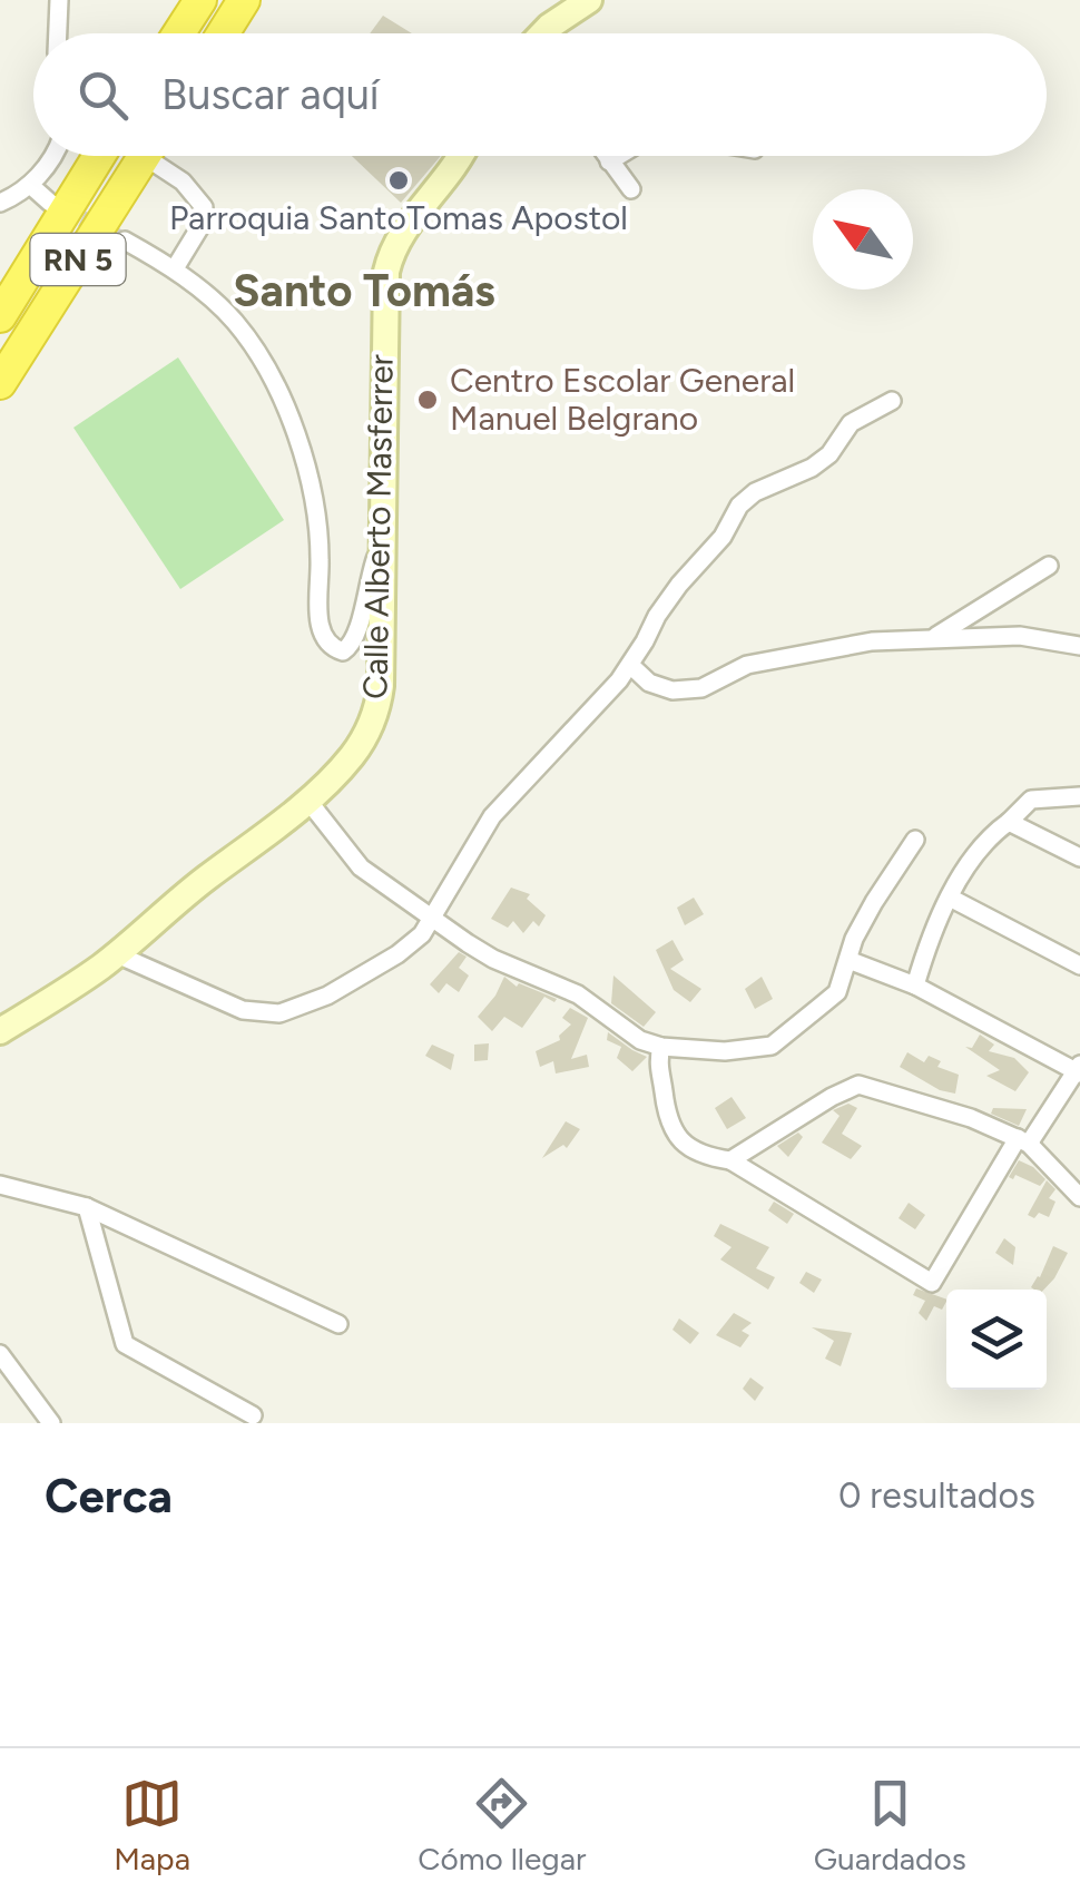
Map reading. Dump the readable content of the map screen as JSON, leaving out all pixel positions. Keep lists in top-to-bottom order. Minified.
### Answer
{"streets":{"highway":["RN 5"],"main road":["Calle Alberto Masferrer"]},"districts":["Santo Tomás"],"places":["Parroquia SantoTomas Apostol","Centro Escolar General Manuel Belgrano"],"north":"top left","page":{"search":"Buscar aquí","heading":["Cerca","0 resultados"],"nav":["Mapa","Cómo llegar","Guardados"]}}
